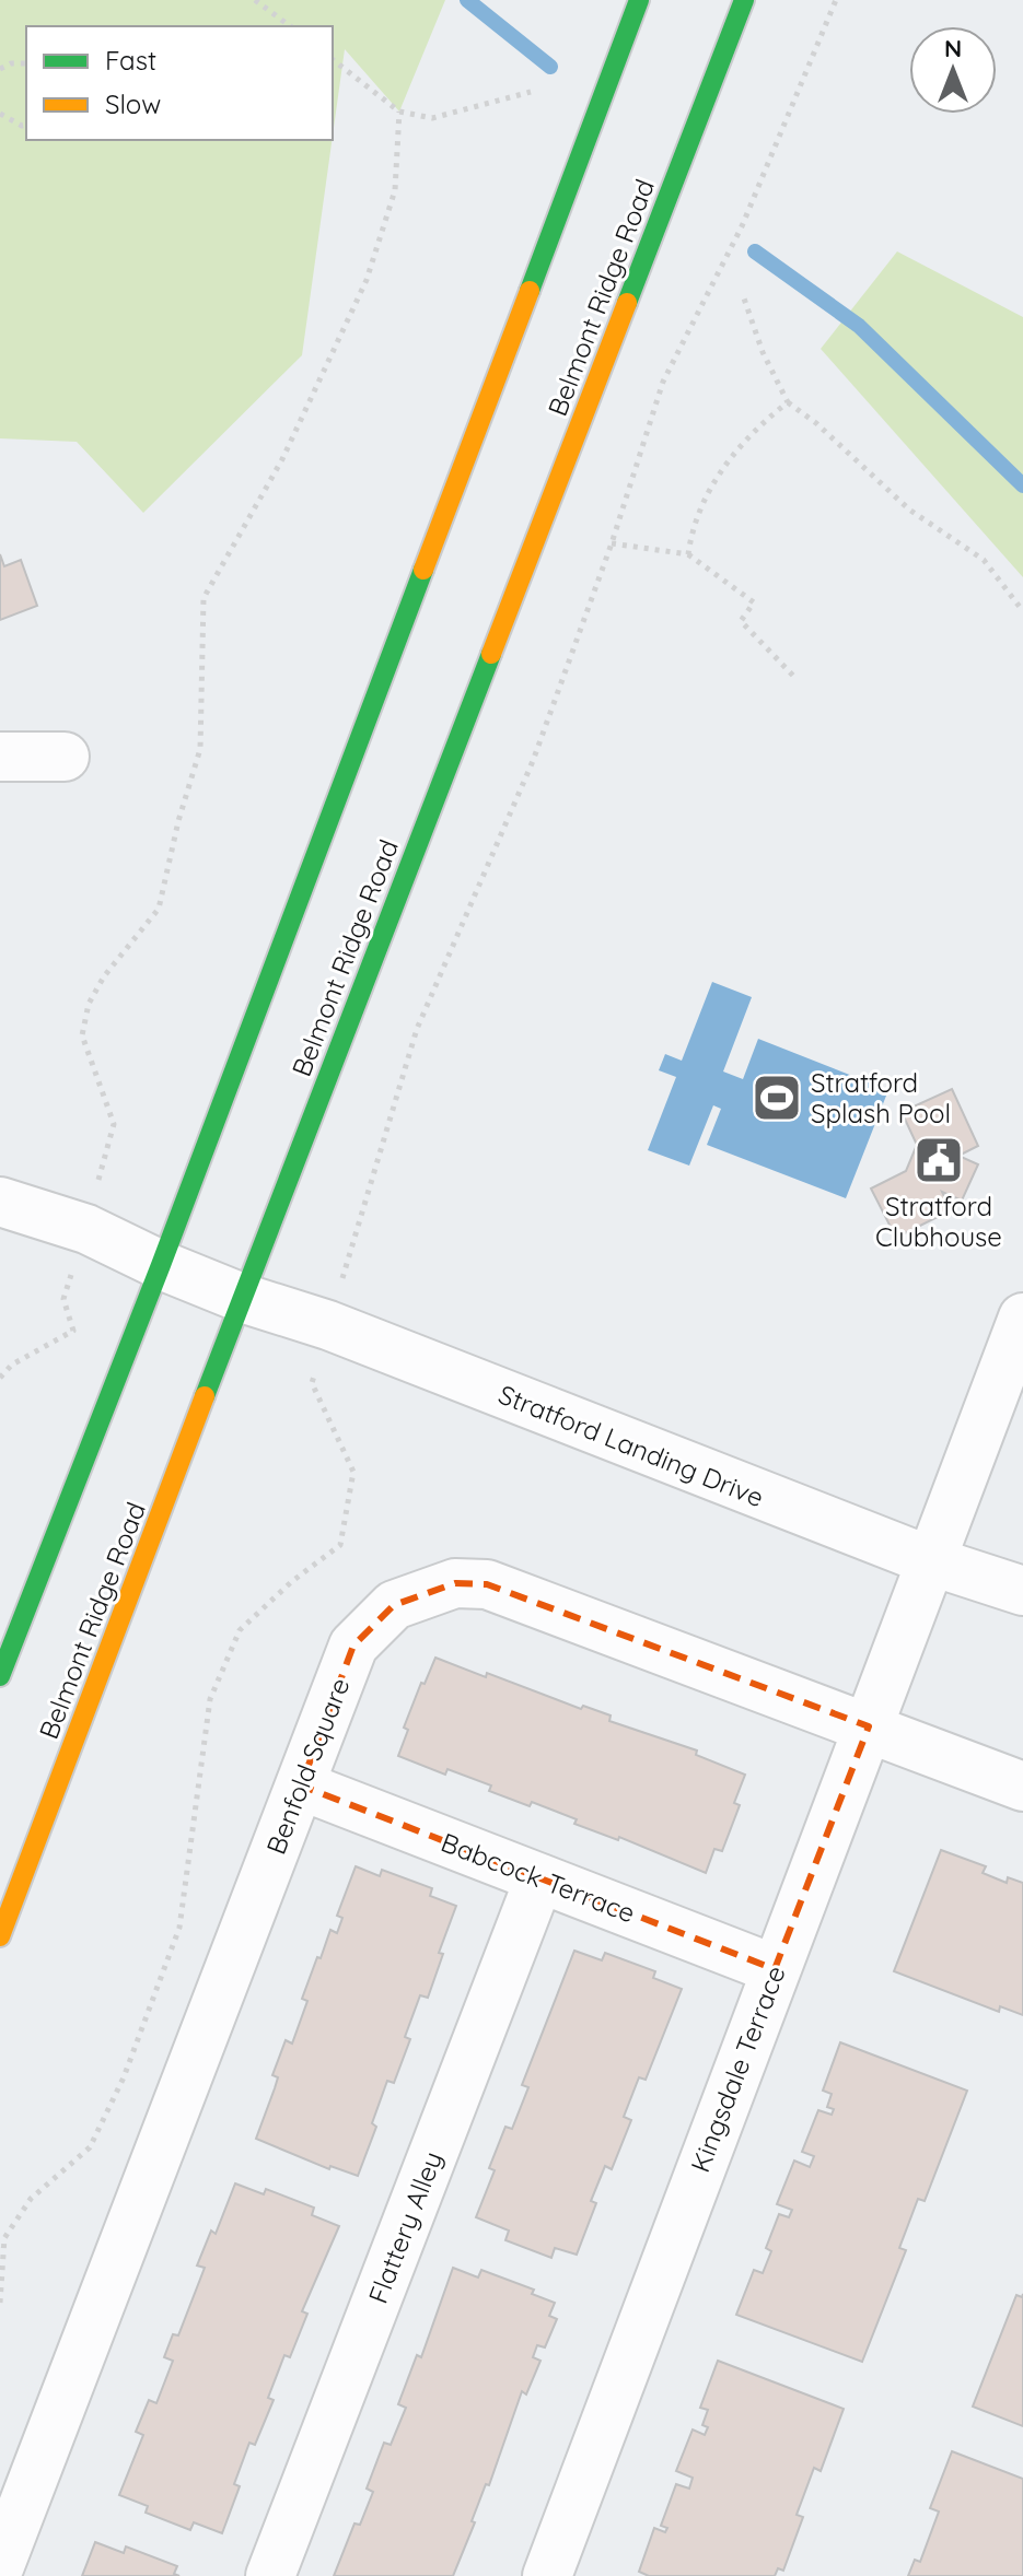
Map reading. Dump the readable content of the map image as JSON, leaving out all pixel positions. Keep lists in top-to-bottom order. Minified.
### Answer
{"streets":{"main road":["Belmont Ridge Road"],"street":["Stratford Landing Drive","Benfold Square","Babcock Terrace","Kingsdale Terrace","Flattery Alley"]},"crossings":[["Belmont Ridge Road","Stratford Landing Drive"],["Stratford Landing Drive","Kingsdale Terrace"],["Benfold Square","Babcock Terrace"],["Benfold Square","Kingsdale Terrace"],["Babcock Terrace","Kingsdale Terrace"],["Babcock Terrace","Flattery Alley"]],"places":{"sports":["Stratford Splash Pool"],"public building":["Stratford Clubhouse"]},"legend":["Fast","Slow"],"north":"top"}
